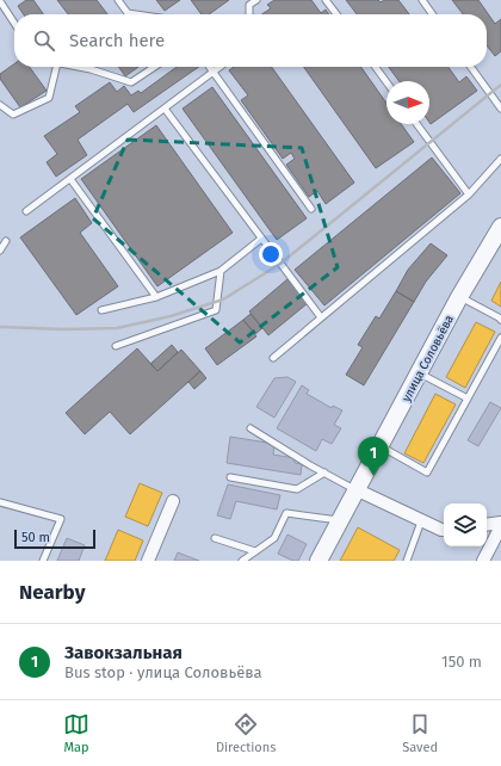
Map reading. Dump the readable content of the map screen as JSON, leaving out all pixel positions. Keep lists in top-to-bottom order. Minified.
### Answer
{"streets":{"street":["улица Соловьёва"]},"scale_bar":"50 m","north":"right","page":{"search":"Search here","pins":"1","scale":"50 m","heading":"Nearby","list":[{"mark":"1","name":"Завокзальная","note":"Bus stop · улица Соловьёва","value":"150 m"}],"nav":["Map","Directions","Saved"]}}
